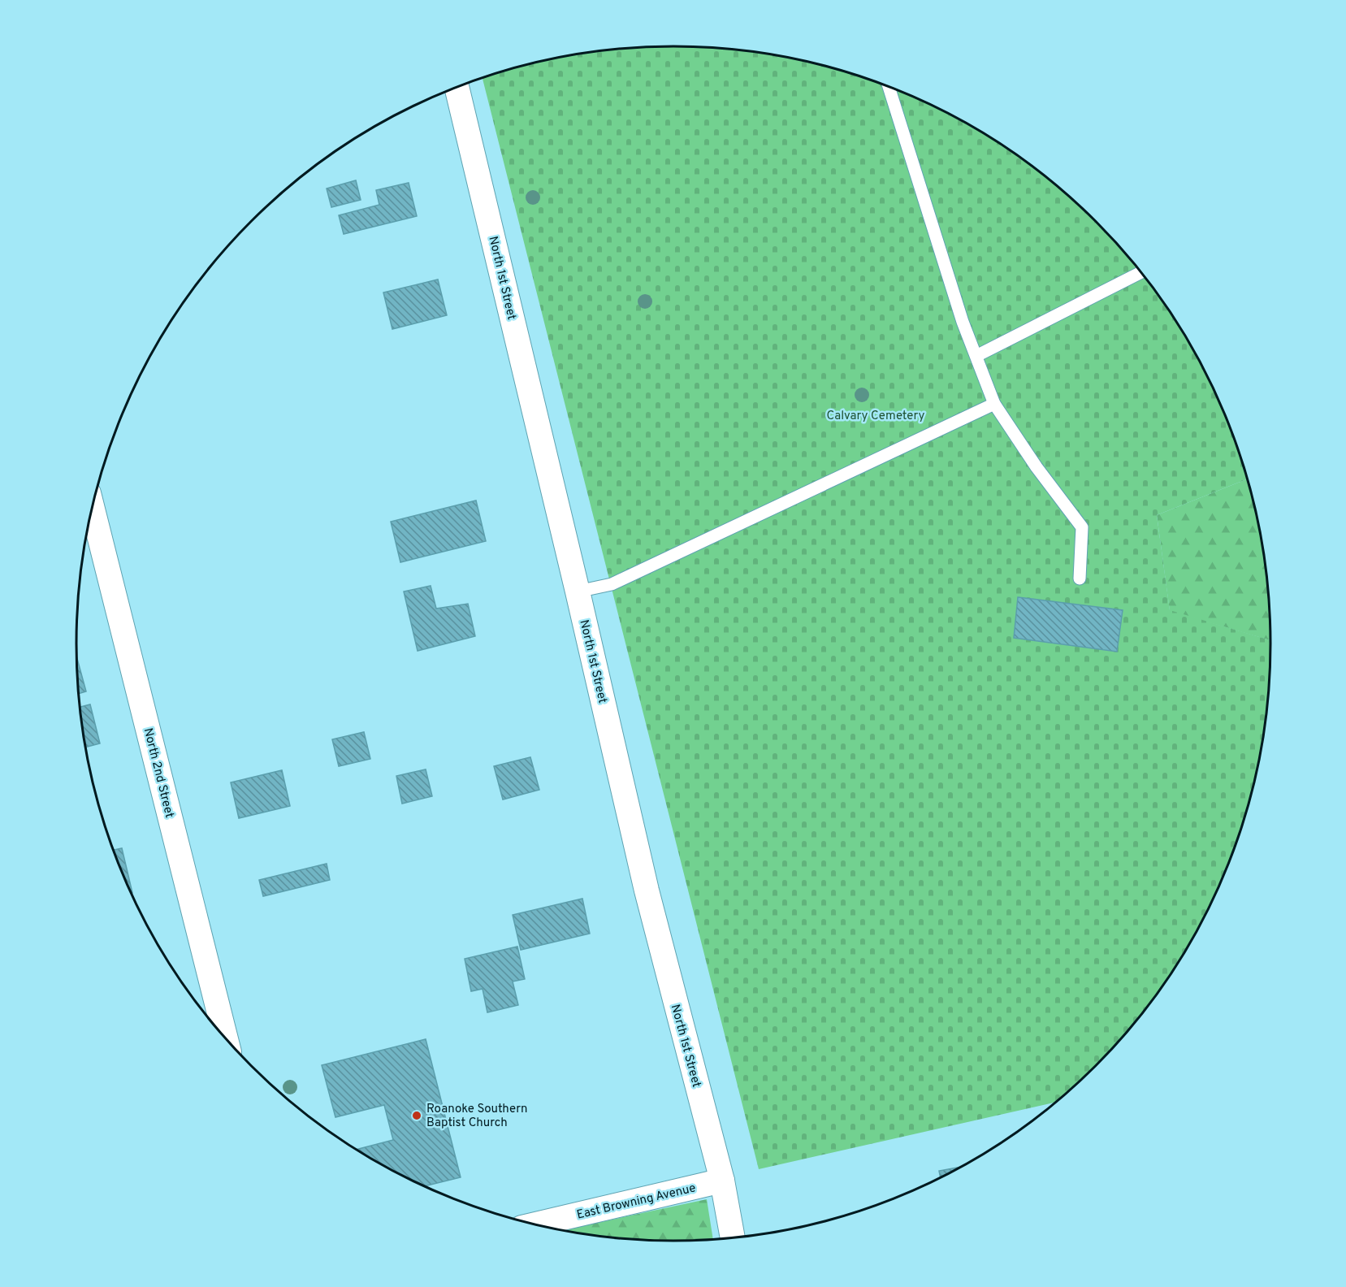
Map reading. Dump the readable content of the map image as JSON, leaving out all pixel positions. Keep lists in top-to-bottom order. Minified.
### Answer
{"streets":{"street":["North 1st Street","North 2nd Street","East Browning Avenue"]},"crossings":[["North 1st Street","East Browning Avenue"]],"parks":["Calvary Cemetery"],"places":["Roanoke Southern Baptist Church"]}
